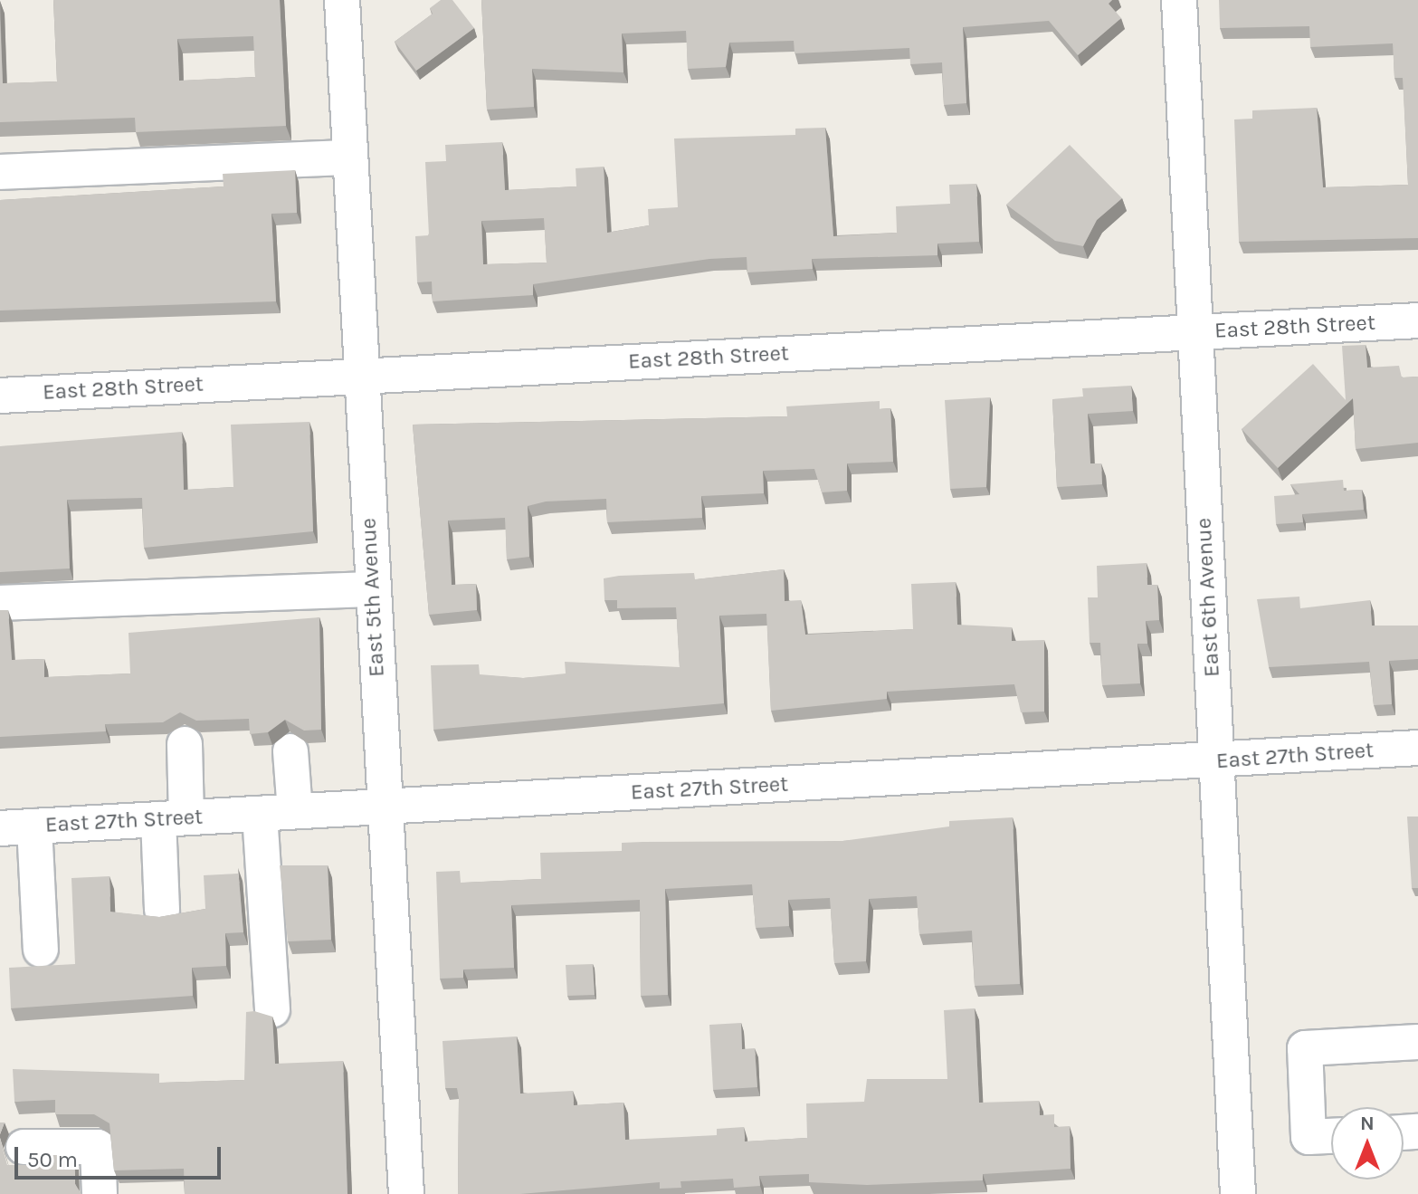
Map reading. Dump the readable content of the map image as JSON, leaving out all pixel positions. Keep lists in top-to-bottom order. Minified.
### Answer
{"streets":{"street":["East 28th Street","East 5th Avenue","East 6th Avenue","East 27th Street"]},"crossings":[["East 28th Street","East 5th Avenue"],["East 28th Street","East 6th Avenue"],["East 5th Avenue","East 27th Street"],["East 6th Avenue","East 27th Street"]],"scale_bar":"50 m","north":"top"}
